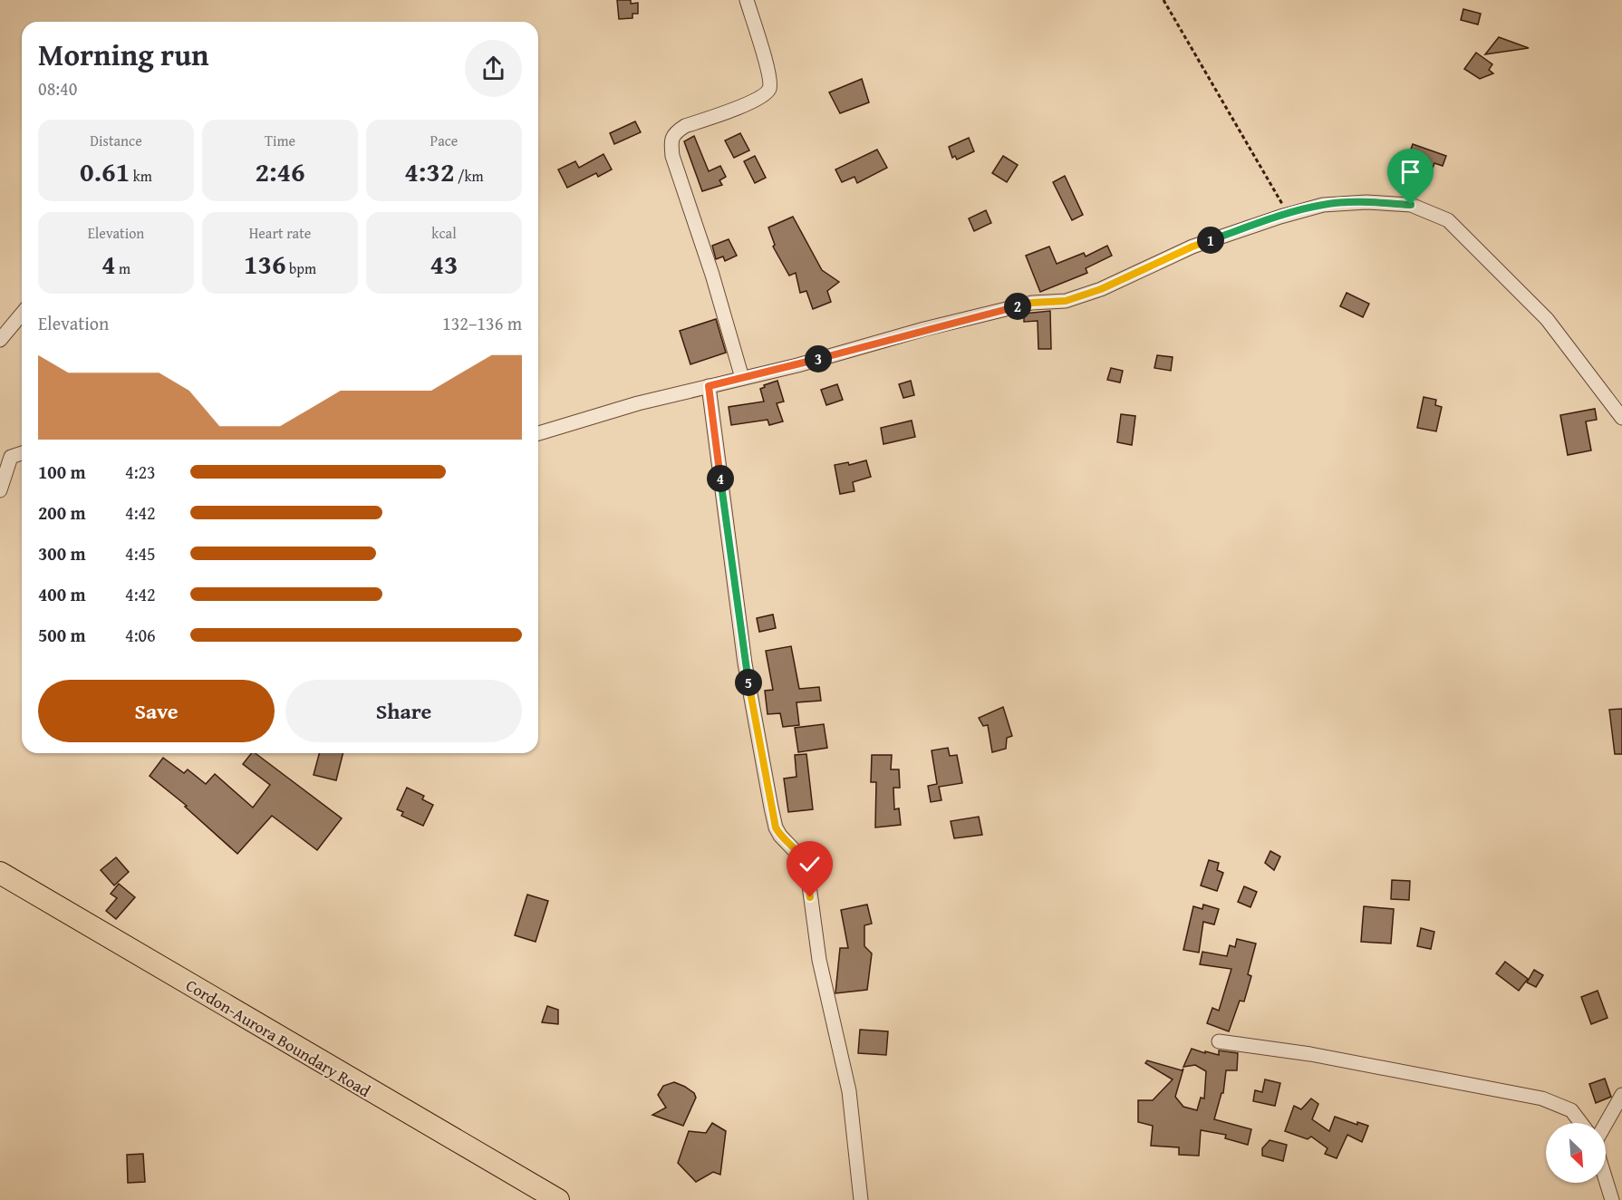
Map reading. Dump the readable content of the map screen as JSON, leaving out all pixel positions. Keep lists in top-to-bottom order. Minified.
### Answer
{"streets":{"main road":["Cordon-Aurora Boundary Road"]},"north":"bottom right","page":{"heading":["Morning run","08:40"],"stats":[["Distance","0.61 km"],["Time","2:46"],["Pace","4:32 /km"],["Elevation","4 m"],["Heart rate","136 bpm"],["kcal","43"]],"pins":["1","2","3","4","5"],"chart":["Elevation","132–136 m"],"list":[{"name":"100 m","note":"4:23"},{"name":"200 m","note":"4:42"},{"name":"300 m","note":"4:45"},{"name":"400 m","note":"4:42"},{"name":"500 m","note":"4:06"}],"buttons":["Save","Share"]}}
